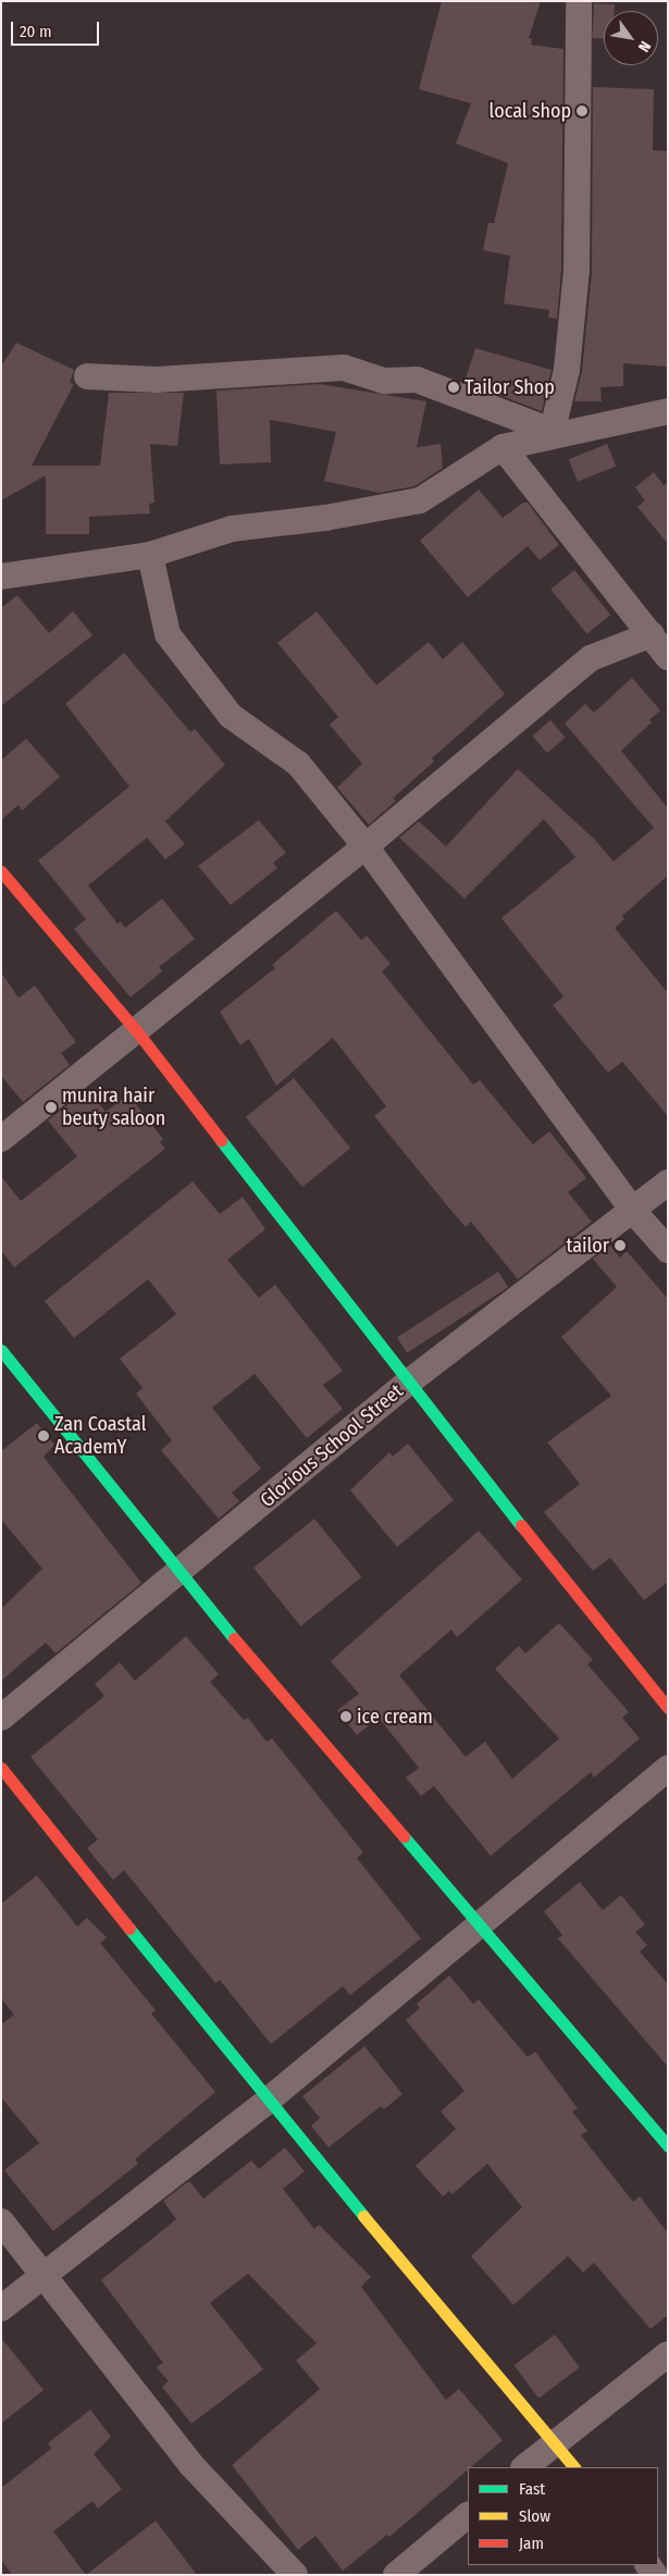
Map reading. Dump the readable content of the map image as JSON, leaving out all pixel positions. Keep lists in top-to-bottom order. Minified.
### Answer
{"streets":{"street":["Glorious School Street"]},"places":["local shop","Tailor Shop","munira hair beuty saloon","tailor","Zan Coastal AcademY","ice cream"],"legend":["Fast","Slow","Jam"],"scale_bar":"20 m","north":"bottom right"}
